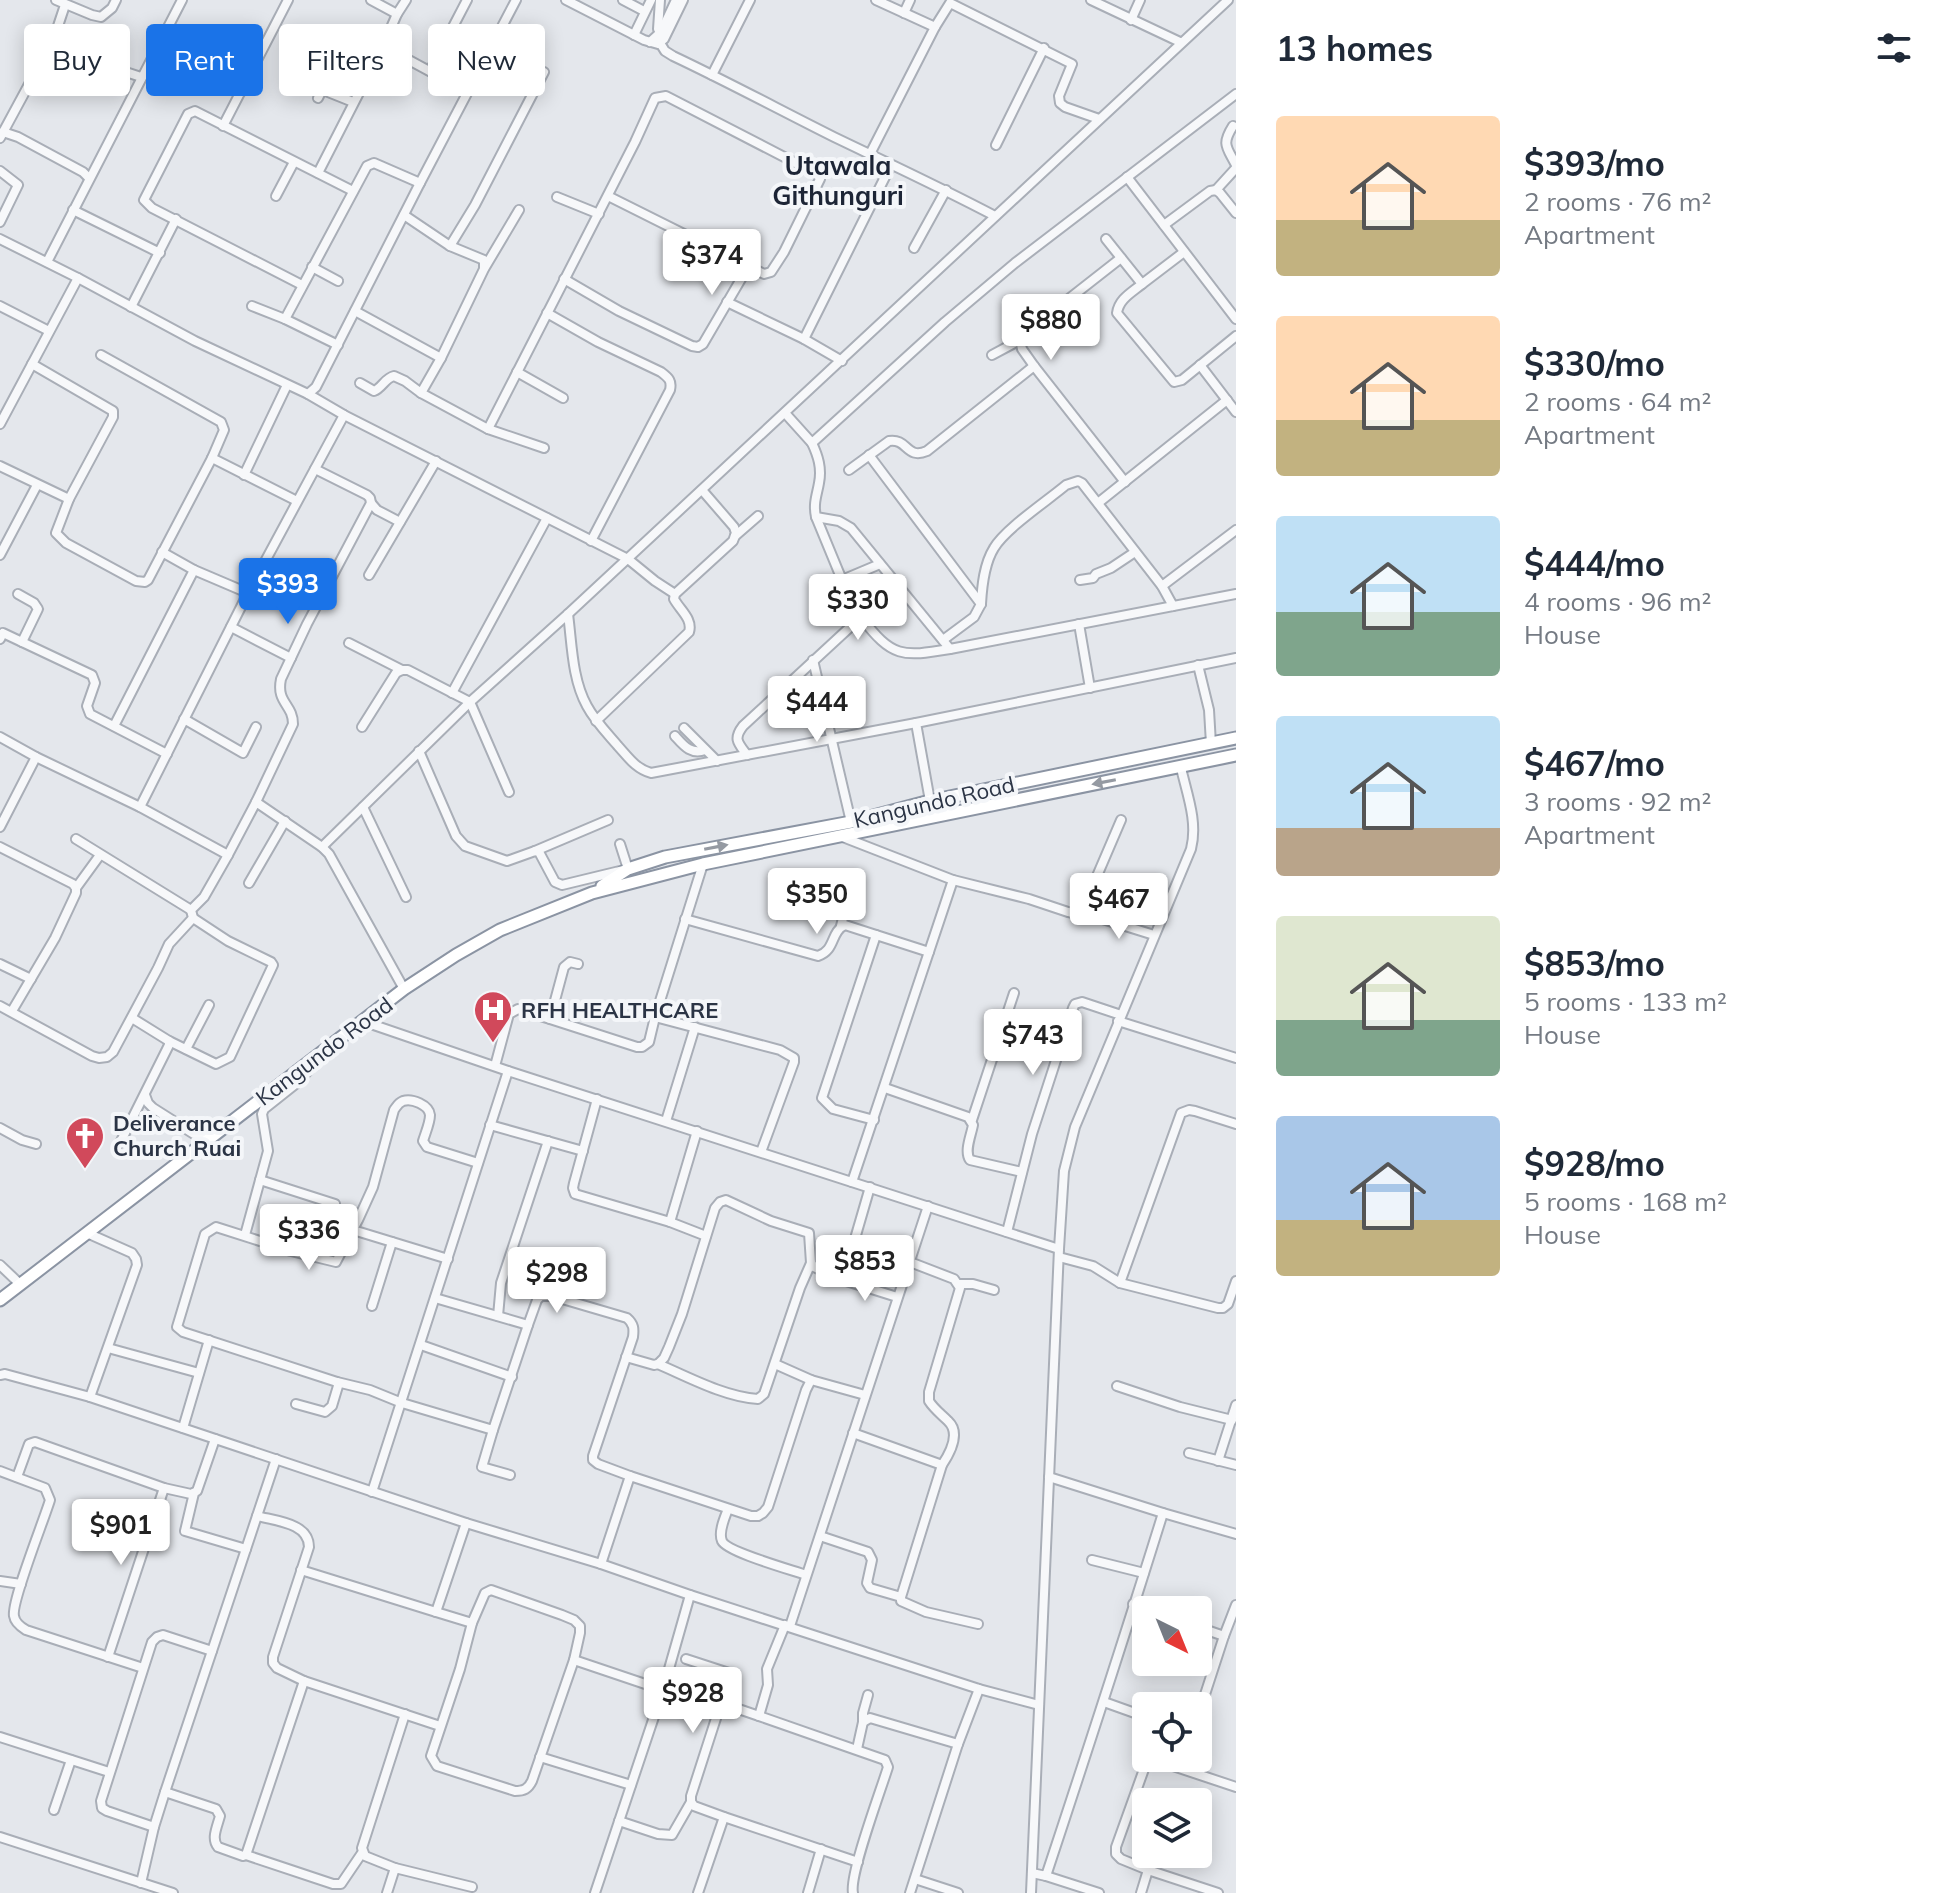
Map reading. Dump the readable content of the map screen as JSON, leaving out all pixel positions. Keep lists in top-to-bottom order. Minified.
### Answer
{"streets":{"highway":["Kangundo Road"]},"districts":["Utawala Githunguri"],"places":{"hospital":["RFH HEALTHCARE"],"church":["Deliverance Church Ruai"]},"north":"bottom right","page":{"heading":"13 homes","chip":["Buy","Rent","Filters","New"],"list":[{"name":"$393/mo","note":"2 rooms · 76 m² · Apartment"},{"name":"$330/mo","note":"2 rooms · 64 m² · Apartment"},{"name":"$444/mo","note":"4 rooms · 96 m² · House"},{"name":"$467/mo","note":"3 rooms · 92 m² · Apartment"},{"name":"$853/mo","note":"5 rooms · 133 m² · House"},{"name":"$928/mo","note":"5 rooms · 168 m² · House"}],"price":["$374","$880","$393","$330","$444","$350","$467","$743","$336","$853","$298","$901","$928"]}}
